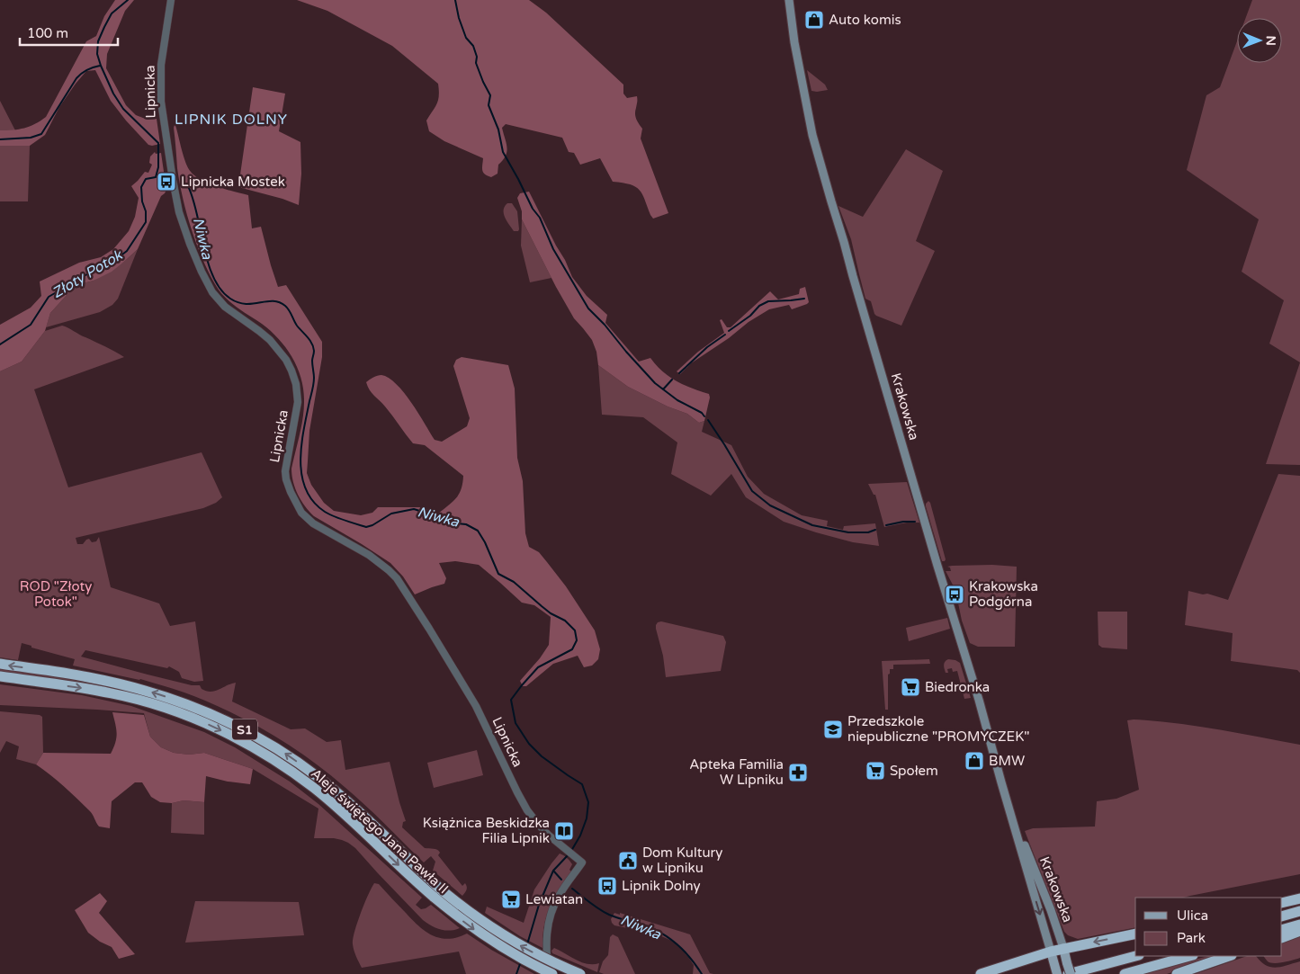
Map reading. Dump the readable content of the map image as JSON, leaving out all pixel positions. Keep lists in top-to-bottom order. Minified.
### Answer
{"streets":{"highway":["S1","Aleje świętego Jana Pawła II"],"main road":["Krakowska"],"street":["Lipnicka"]},"crossings":[["Lipnicka","Aleje świętego Jana Pawła II"]],"districts":["LIPNIK DOLNY"],"water":["Niwka","Złoty Potok"],"parks":["ROD \"Złoty Potok\""],"places":{"shop":["Auto komis","BMW"],"bus stop":["Lipnicka Mostek","Krakowska Podgórna","Lipnik Dolny"],"supermarket":["Biedronka","Społem","Lewiatan"],"school or university":["Przedszkole niepubliczne \"PROMYCZEK\""],"pharmacy":["Apteka Familia W Lipniku"],"library":["Książnica Beskidzka Filia Lipnik"],"public building":["Dom Kultury w Lipniku"]},"legend":["Ulica","Park"],"scale_bar":"100 m","north":"right"}
